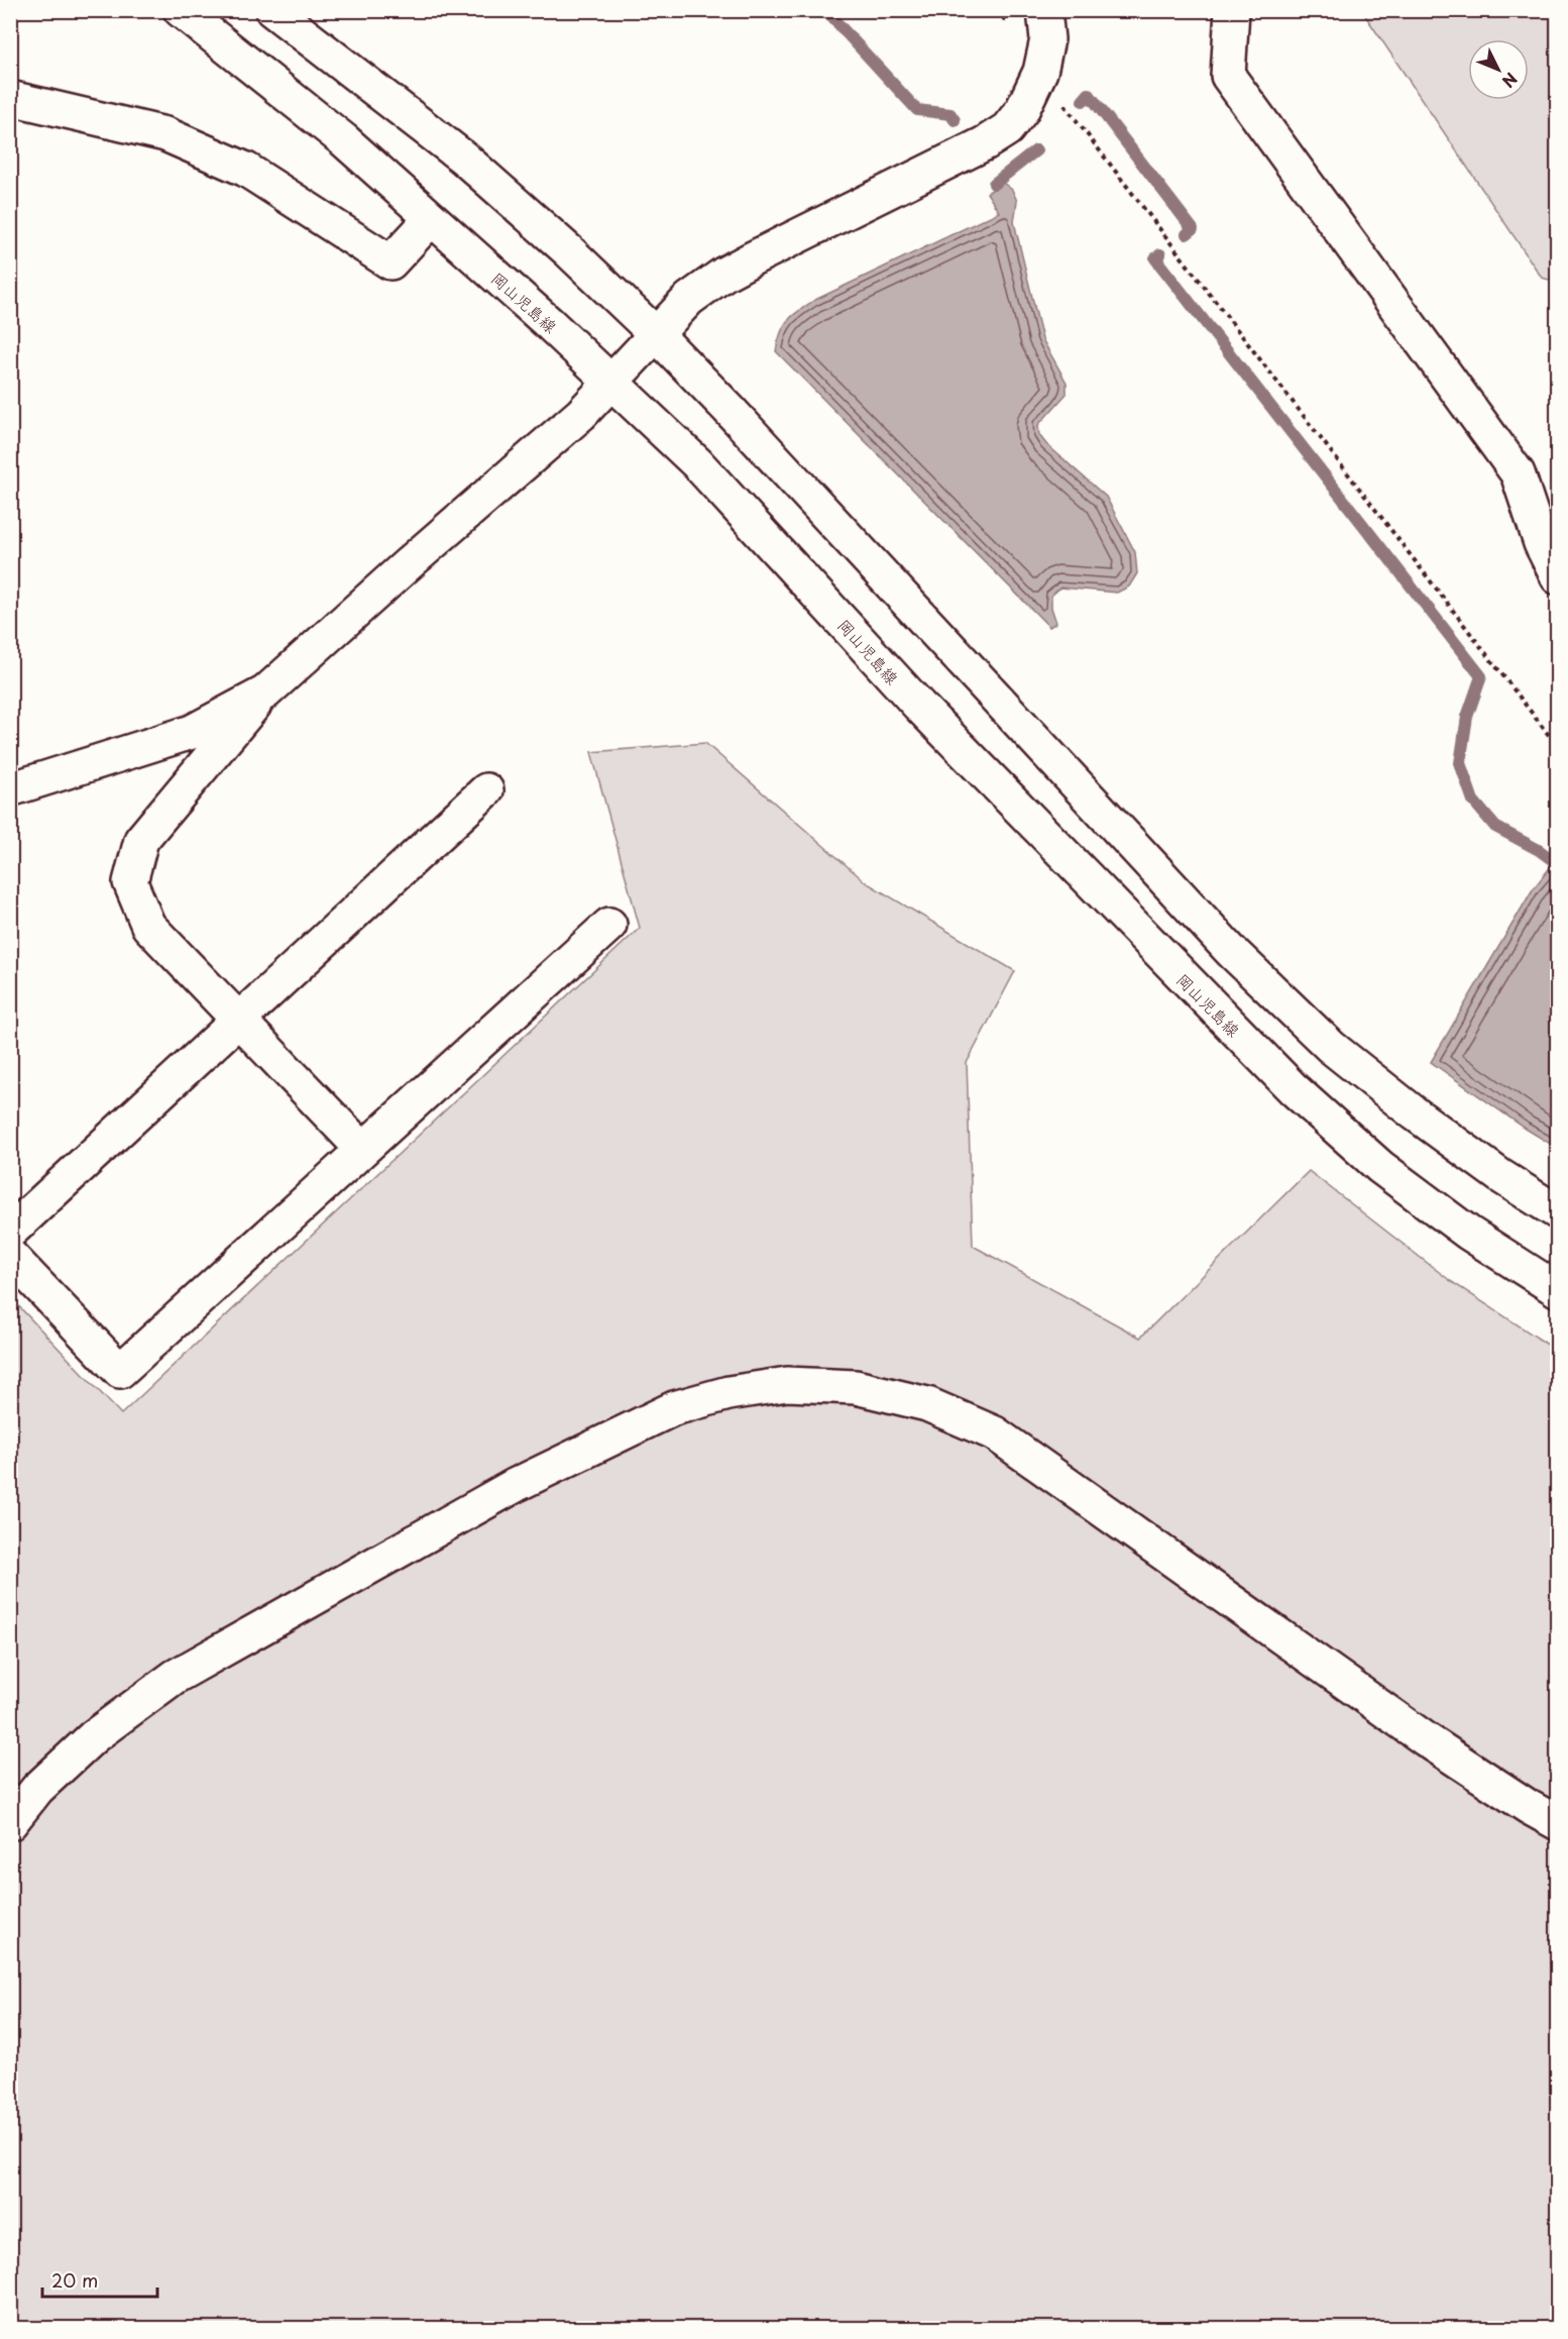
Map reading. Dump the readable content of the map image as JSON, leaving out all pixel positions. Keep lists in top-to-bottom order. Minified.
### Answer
{"streets":{"street":["岡山児島線"]},"scale_bar":"20 m","north":"bottom right"}
